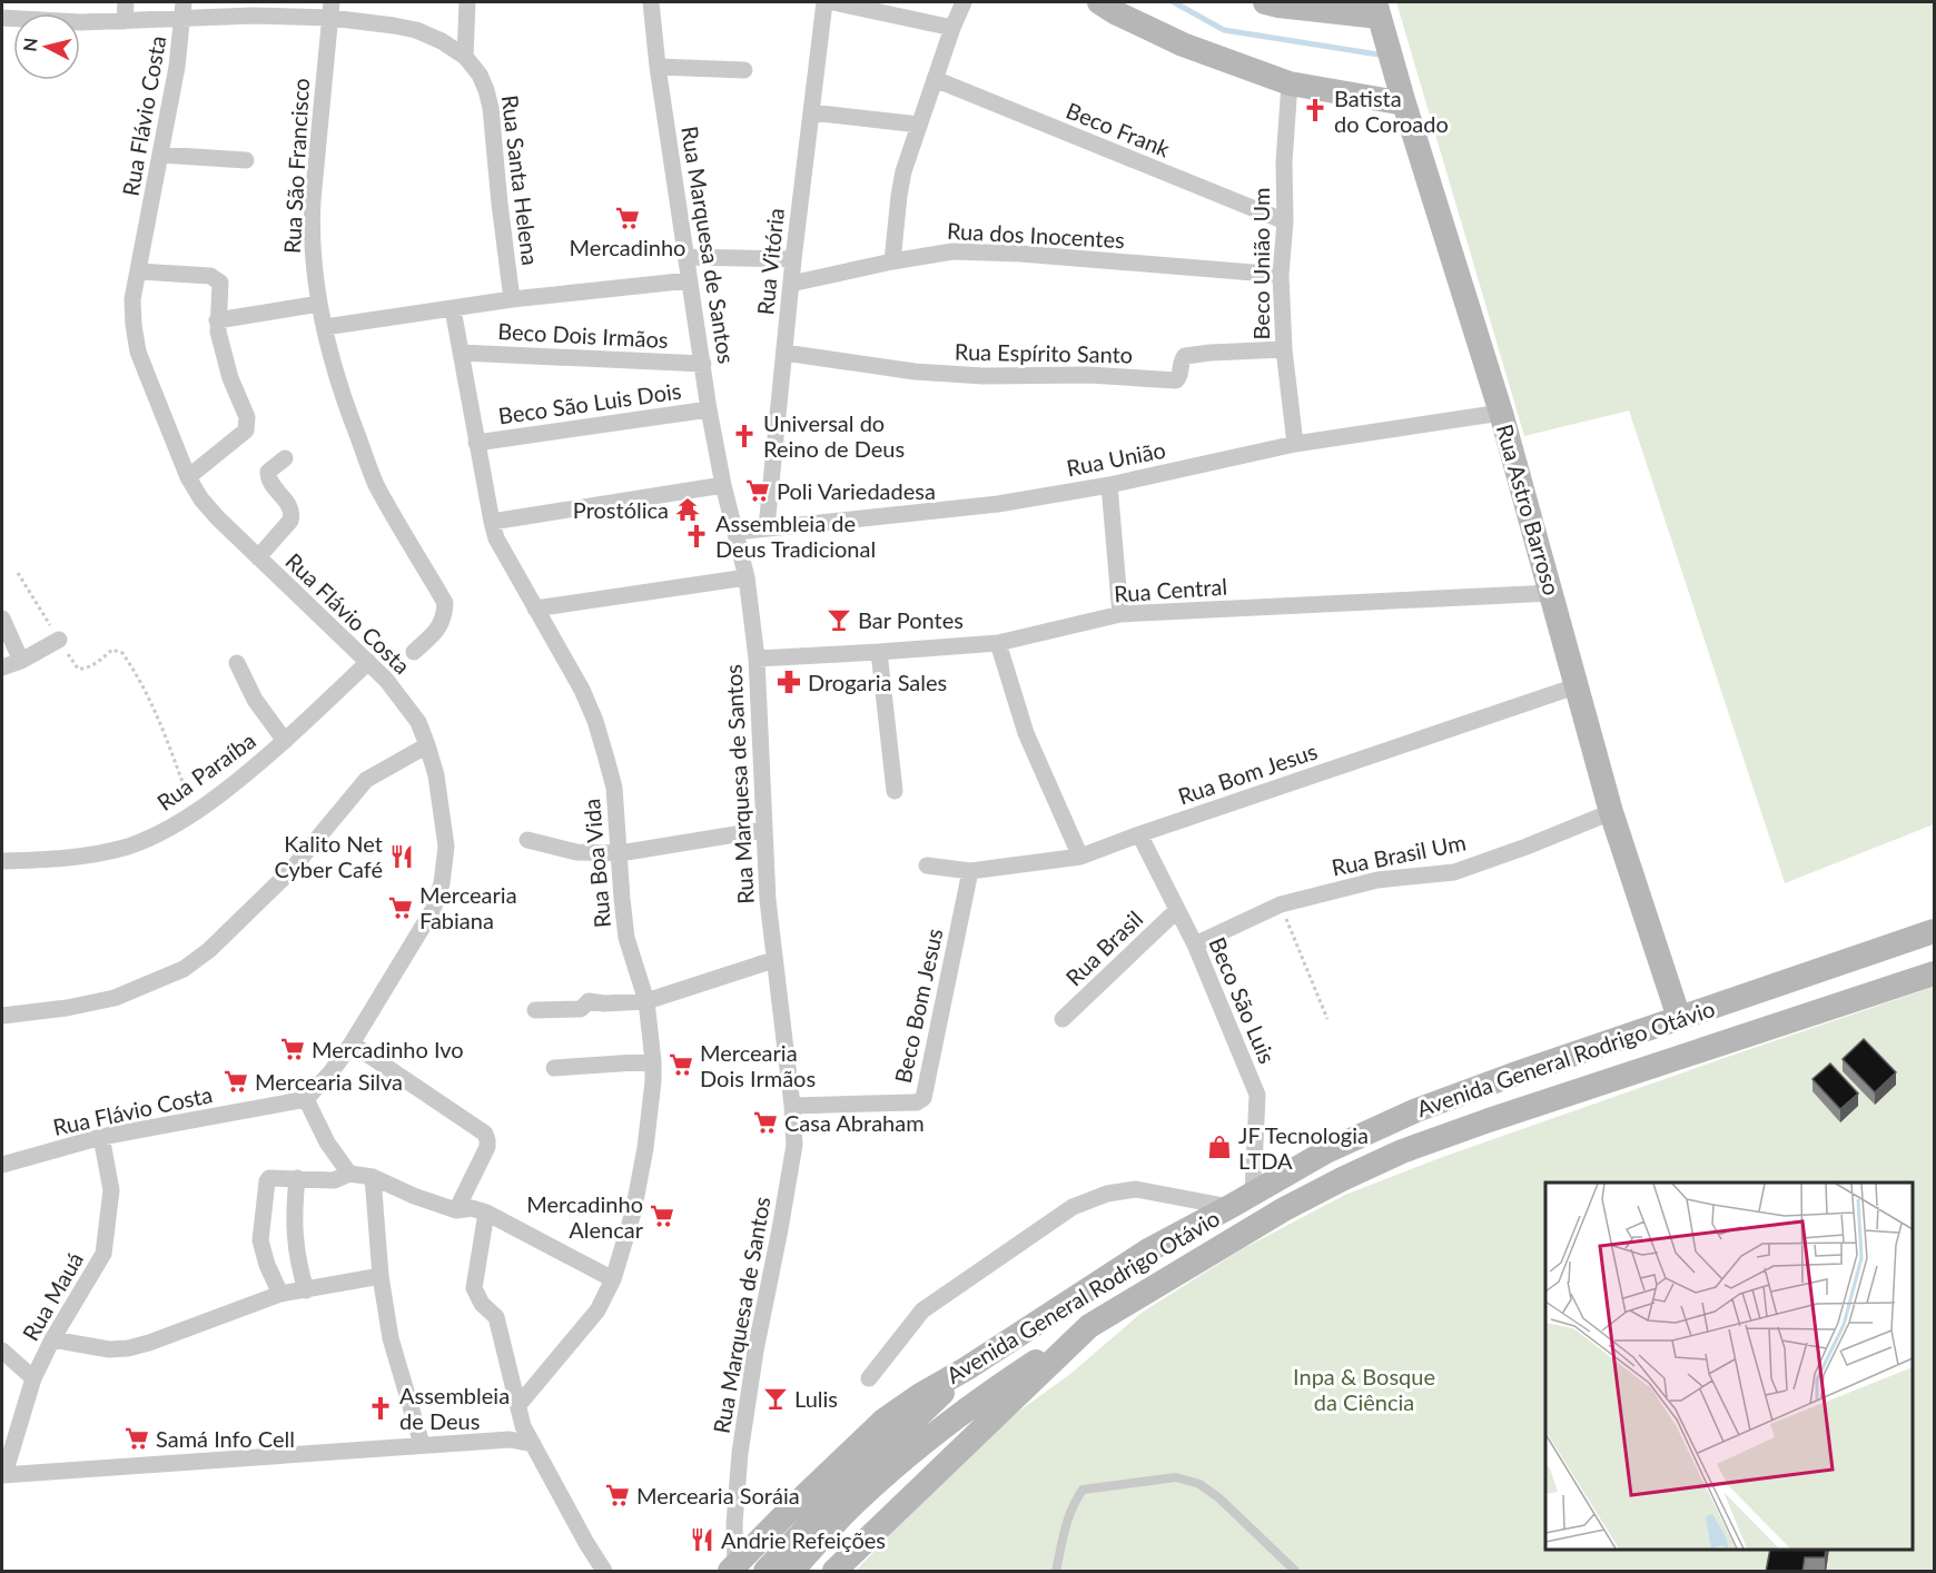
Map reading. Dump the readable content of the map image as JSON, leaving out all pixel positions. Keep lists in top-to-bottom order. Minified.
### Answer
{"streets":{"main road":["Rua Astro Barroso","Avenida General Rodrigo Otávio"],"street":["Rua Flávio Costa","Beco Frank","Rua São Francisco","Rua Santa Helena","Rua dos Inocentes","Rua Marquesa de Santos","Rua Vitória","Beco União Um","Beco Dois Irmãos","Rua Espírito Santo","Beco São Luis Dois","Rua União","Rua Central","Rua Paraíba","Rua Bom Jesus","Rua Brasil Um","Rua Boa Vida","Rua Brasil","Beco São Luis","Beco Bom Jesus","Rua Mauá"]},"crossings":[["Rua Flávio Costa","Rua Santa Helena"],["Rua Flávio Costa","Rua Paraíba"],["Rua Flávio Costa","Rua Mauá"],["Beco Frank","Beco União Um"],["Rua São Francisco","Rua Santa Helena"],["Rua dos Inocentes","Rua Vitória"],["Rua dos Inocentes","Beco União Um"],["Rua Marquesa de Santos","Beco Dois Irmãos"],["Rua Marquesa de Santos","Beco São Luis Dois"],["Rua Marquesa de Santos","Rua União"],["Rua Marquesa de Santos","Rua Central"],["Rua Marquesa de Santos","Beco Bom Jesus"],["Rua Marquesa de Santos","Avenida General Rodrigo Otávio"],["Rua Vitória","Rua Espírito Santo"],["Rua Vitória","Rua União"],["Beco União Um","Rua Espírito Santo"],["Beco União Um","Rua União"],["Beco Dois Irmãos","Rua Boa Vida"],["Beco São Luis Dois","Rua Boa Vida"],["Rua União","Rua Astro Barroso"],["Rua Astro Barroso","Rua Central"],["Rua Astro Barroso","Rua Bom Jesus"],["Rua Astro Barroso","Rua Brasil Um"],["Rua Astro Barroso","Avenida General Rodrigo Otávio"],["Rua Bom Jesus","Beco São Luis"],["Rua Bom Jesus","Beco Bom Jesus"],["Rua Brasil Um","Beco São Luis"],["Rua Brasil","Beco São Luis"],["Beco São Luis","Avenida General Rodrigo Otávio"]],"parks":["Inpa & Bosque da Ciência"],"places":{"church":["Batista do Coroado","Universal do Reino de Deus","Assembleia de Deus Tradicional","Assembleia de Deus"],"supermarket":["Mercadinho","Poli Variedadesa","Mercearia Fabiana","Mercadinho Ivo","Mercearia Dois Irmãos","Mercearia Silva","Casa Abraham","Mercadinho Alencar","Samá Info Cell","Mercearia Soráia"],"temple":["Prostólica"],"bar":["Bar Pontes","Lulis"],"pharmacy":["Drogaria Sales"],"restaurant":["Kalito Net Cyber Café","Andrie Refeições"],"shop":["JF Tecnologia LTDA"]},"north":"left"}
